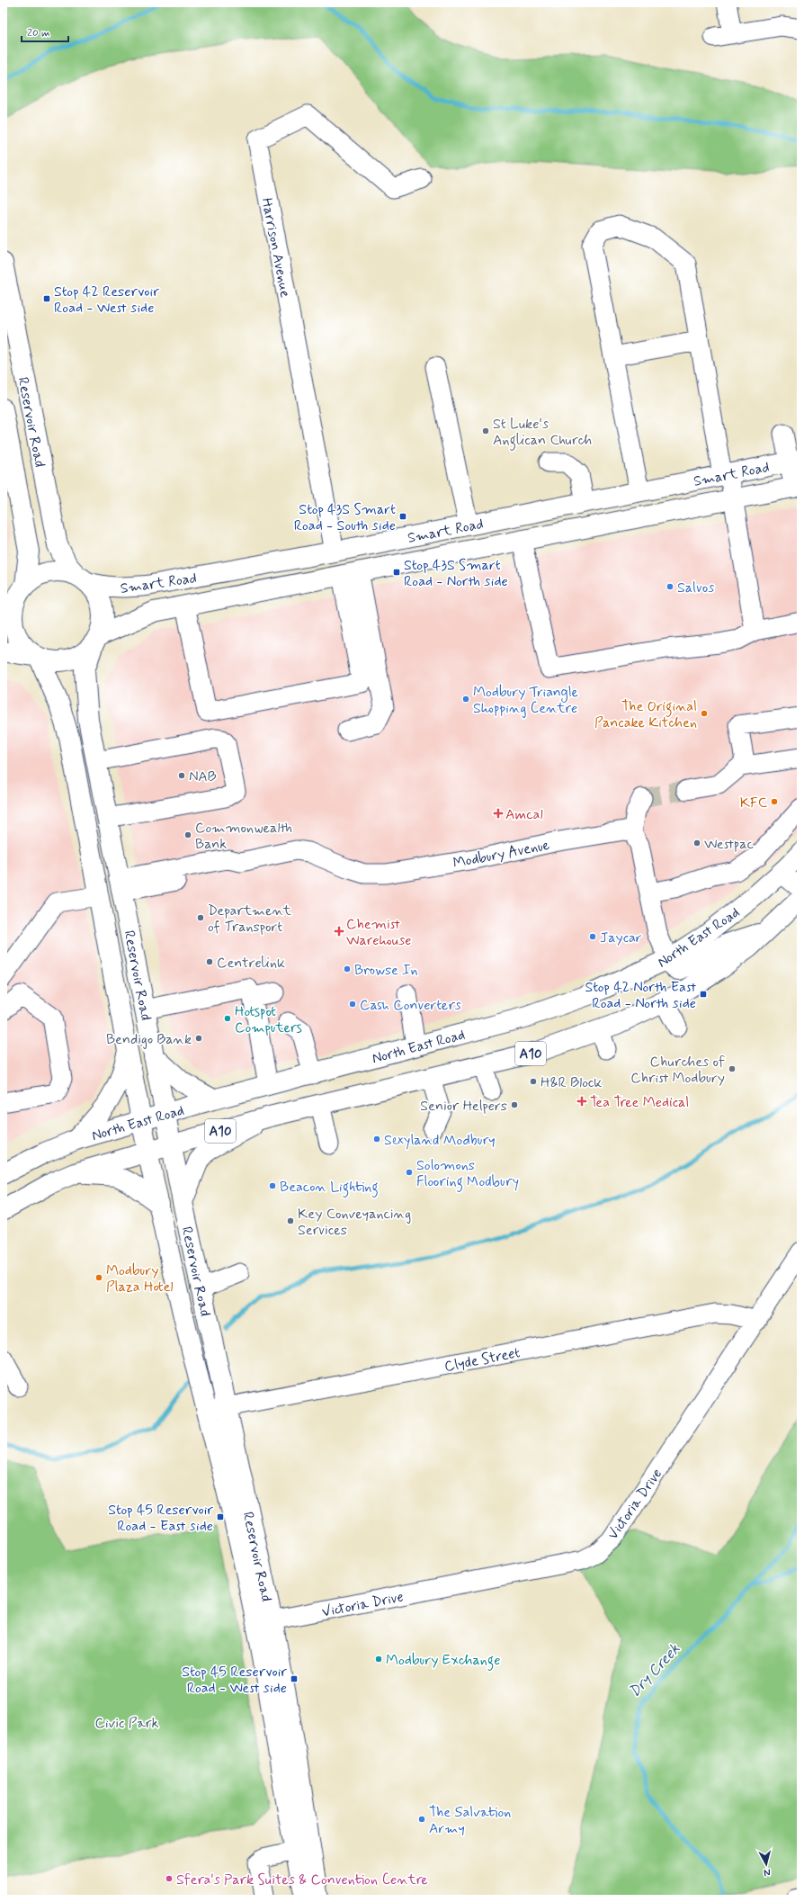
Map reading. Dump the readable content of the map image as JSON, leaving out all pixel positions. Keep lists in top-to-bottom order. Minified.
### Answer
{"streets":{"main road":["Reservoir Road","Smart Road","North East Road","A10"],"street":["Harrison Avenue","Modbury Avenue","Clyde Street","Victoria Drive"]},"crossings":[["Harrison Avenue","Smart Road"],["Reservoir Road","Smart Road"],["Reservoir Road","Modbury Avenue"],["Reservoir Road","North East Road"],["Reservoir Road","A10"],["Reservoir Road","Clyde Street"],["Reservoir Road","Victoria Drive"],["Clyde Street","Victoria Drive"]],"water":["Dry Creek"],"parks":["Civic Park"],"places":{"transit":["Stop 42 Reservoir Road - West side","Stop 43S Smart Road - South side","Stop 43S Smart Road - North side","Stop 42 North East Road - North side","Stop 45 Reservoir Road - East side","Stop 45 Reservoir Road - West side"],"other":["St Luke's Anglican Church","Salvos","Modbury Triangle Shopping Centre","The Original Pancake Kitchen","NAB","KFC","Commonwealth Bank","Westpac","Department of Transport","Jaycar","Centrelink","Browse In","Cash Converters","Hotspot Computers","Bendigo Bank","Churches of Christ Modbury","H&R Block","Senior Helpers","Sexyland Modbury","Solomons Flooring Modbury","Beacon Lighting","Key Conveyancing Services","Modbury Plaza Hotel","Modbury Exchange","The Salvation Army","Sfera's Park Suites & Convention Centre"],"health":["Amcal","Chemist Warehouse","Tea Tree Medical"]},"scale_bar":"20 m","north":"bottom"}
